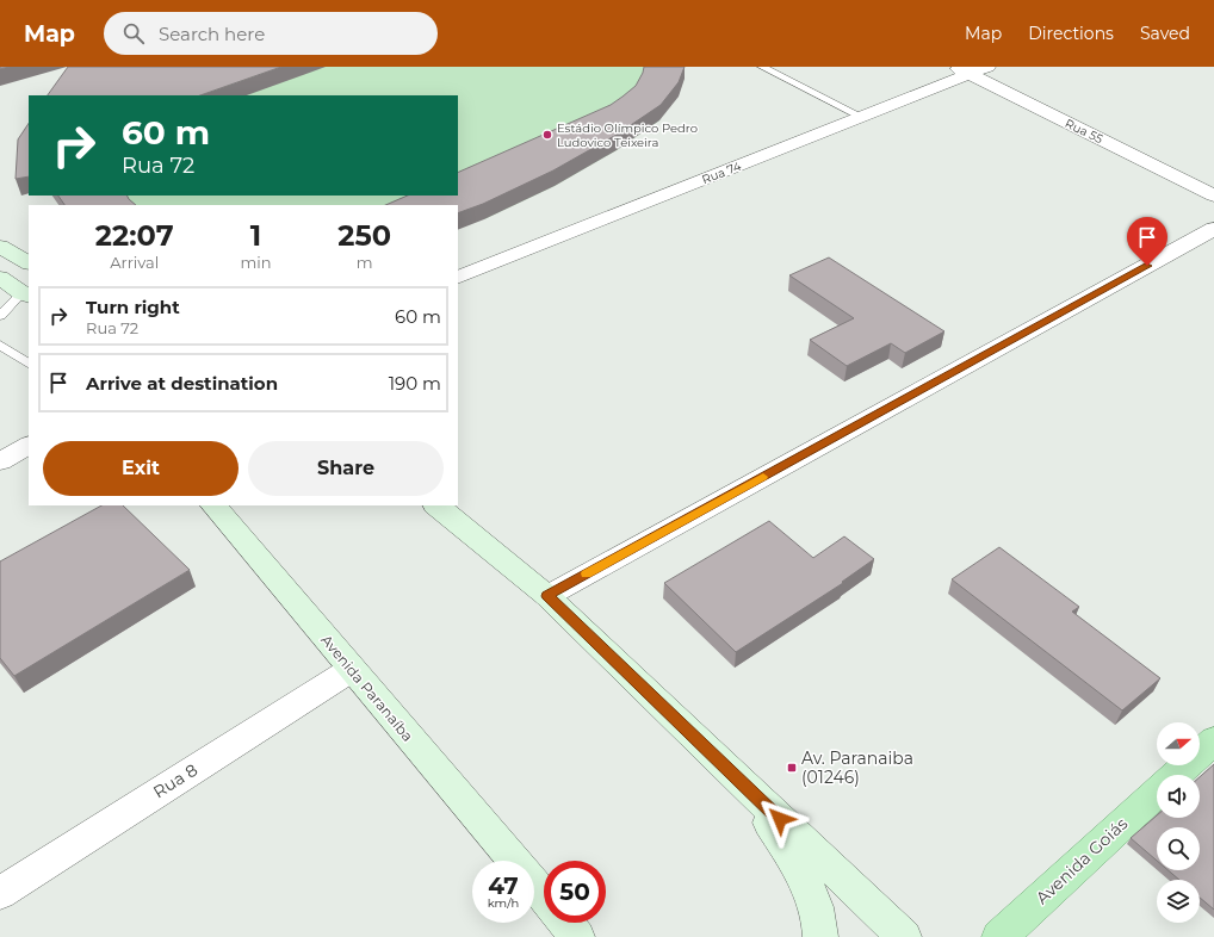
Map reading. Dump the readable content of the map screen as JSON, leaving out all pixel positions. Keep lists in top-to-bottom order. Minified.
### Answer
{"streets":{"main road":["Avenida Paranaíba","Avenida Goiás"],"street":["Rua 55","Rua 74","Rua 8"]},"crossings":[["Rua 55","Rua 74"],["Avenida Paranaíba","Rua 8"]],"places":{"other":["Estádio Olímpico Pedro Ludovico Teixeira"],"transit":["Av. Paranaiba (01246)"]},"north":"right","page":{"header":"Map","search":"Search here","nav":["Map","Directions","Saved"],"turn":["60 m","Rua 72"],"eta":["22:07","Arrival","1","min","250","m"],"list":[{"name":"Turn right","note":"Rua 72","value":"60 m"},{"name":"Arrive at destination","value":"190 m"}],"buttons":["Exit","Share"],"speed":"47 km/h","limit":"50"}}
